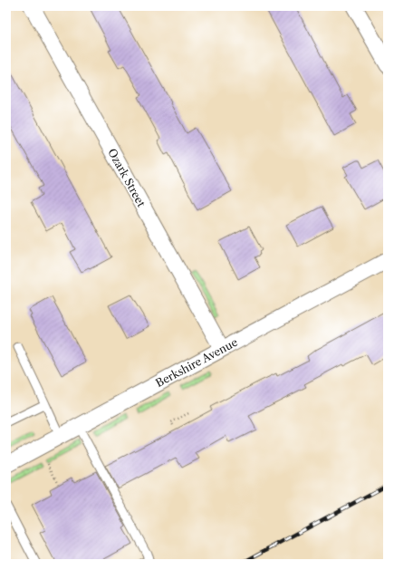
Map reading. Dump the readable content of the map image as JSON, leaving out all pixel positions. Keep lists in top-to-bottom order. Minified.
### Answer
{"streets":{"street":["Ozark Street","Berkshire Avenue"]},"crossings":[["Ozark Street","Berkshire Avenue"]]}
